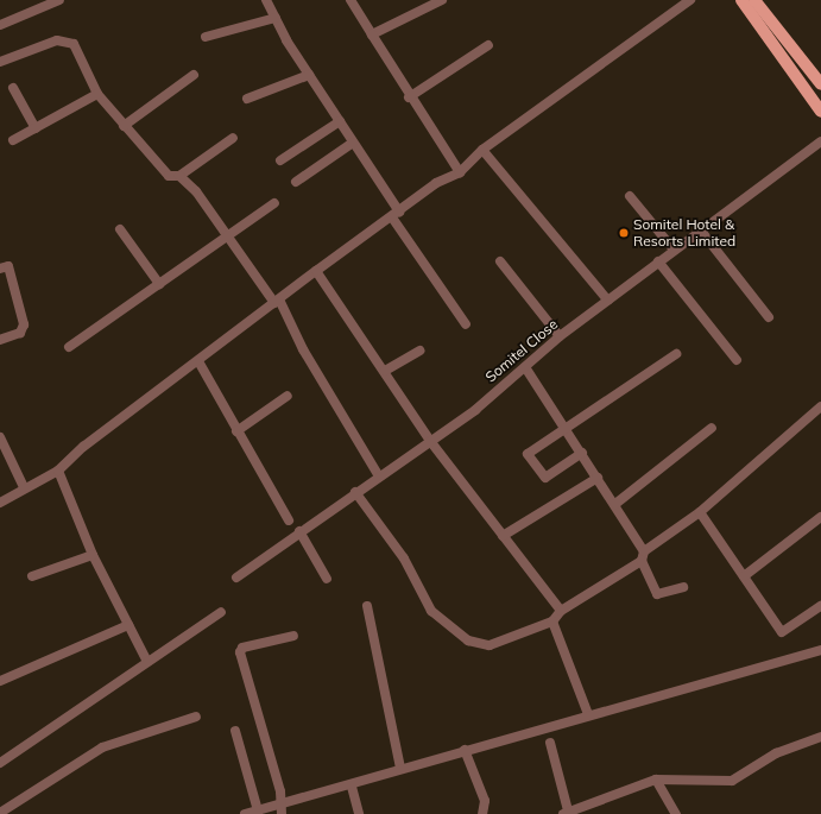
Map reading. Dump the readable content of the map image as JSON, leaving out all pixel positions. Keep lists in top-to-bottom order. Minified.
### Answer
{"streets":{"street":["Somitel Close"]},"places":["Somitel Hotel & Resorts Limited"]}
